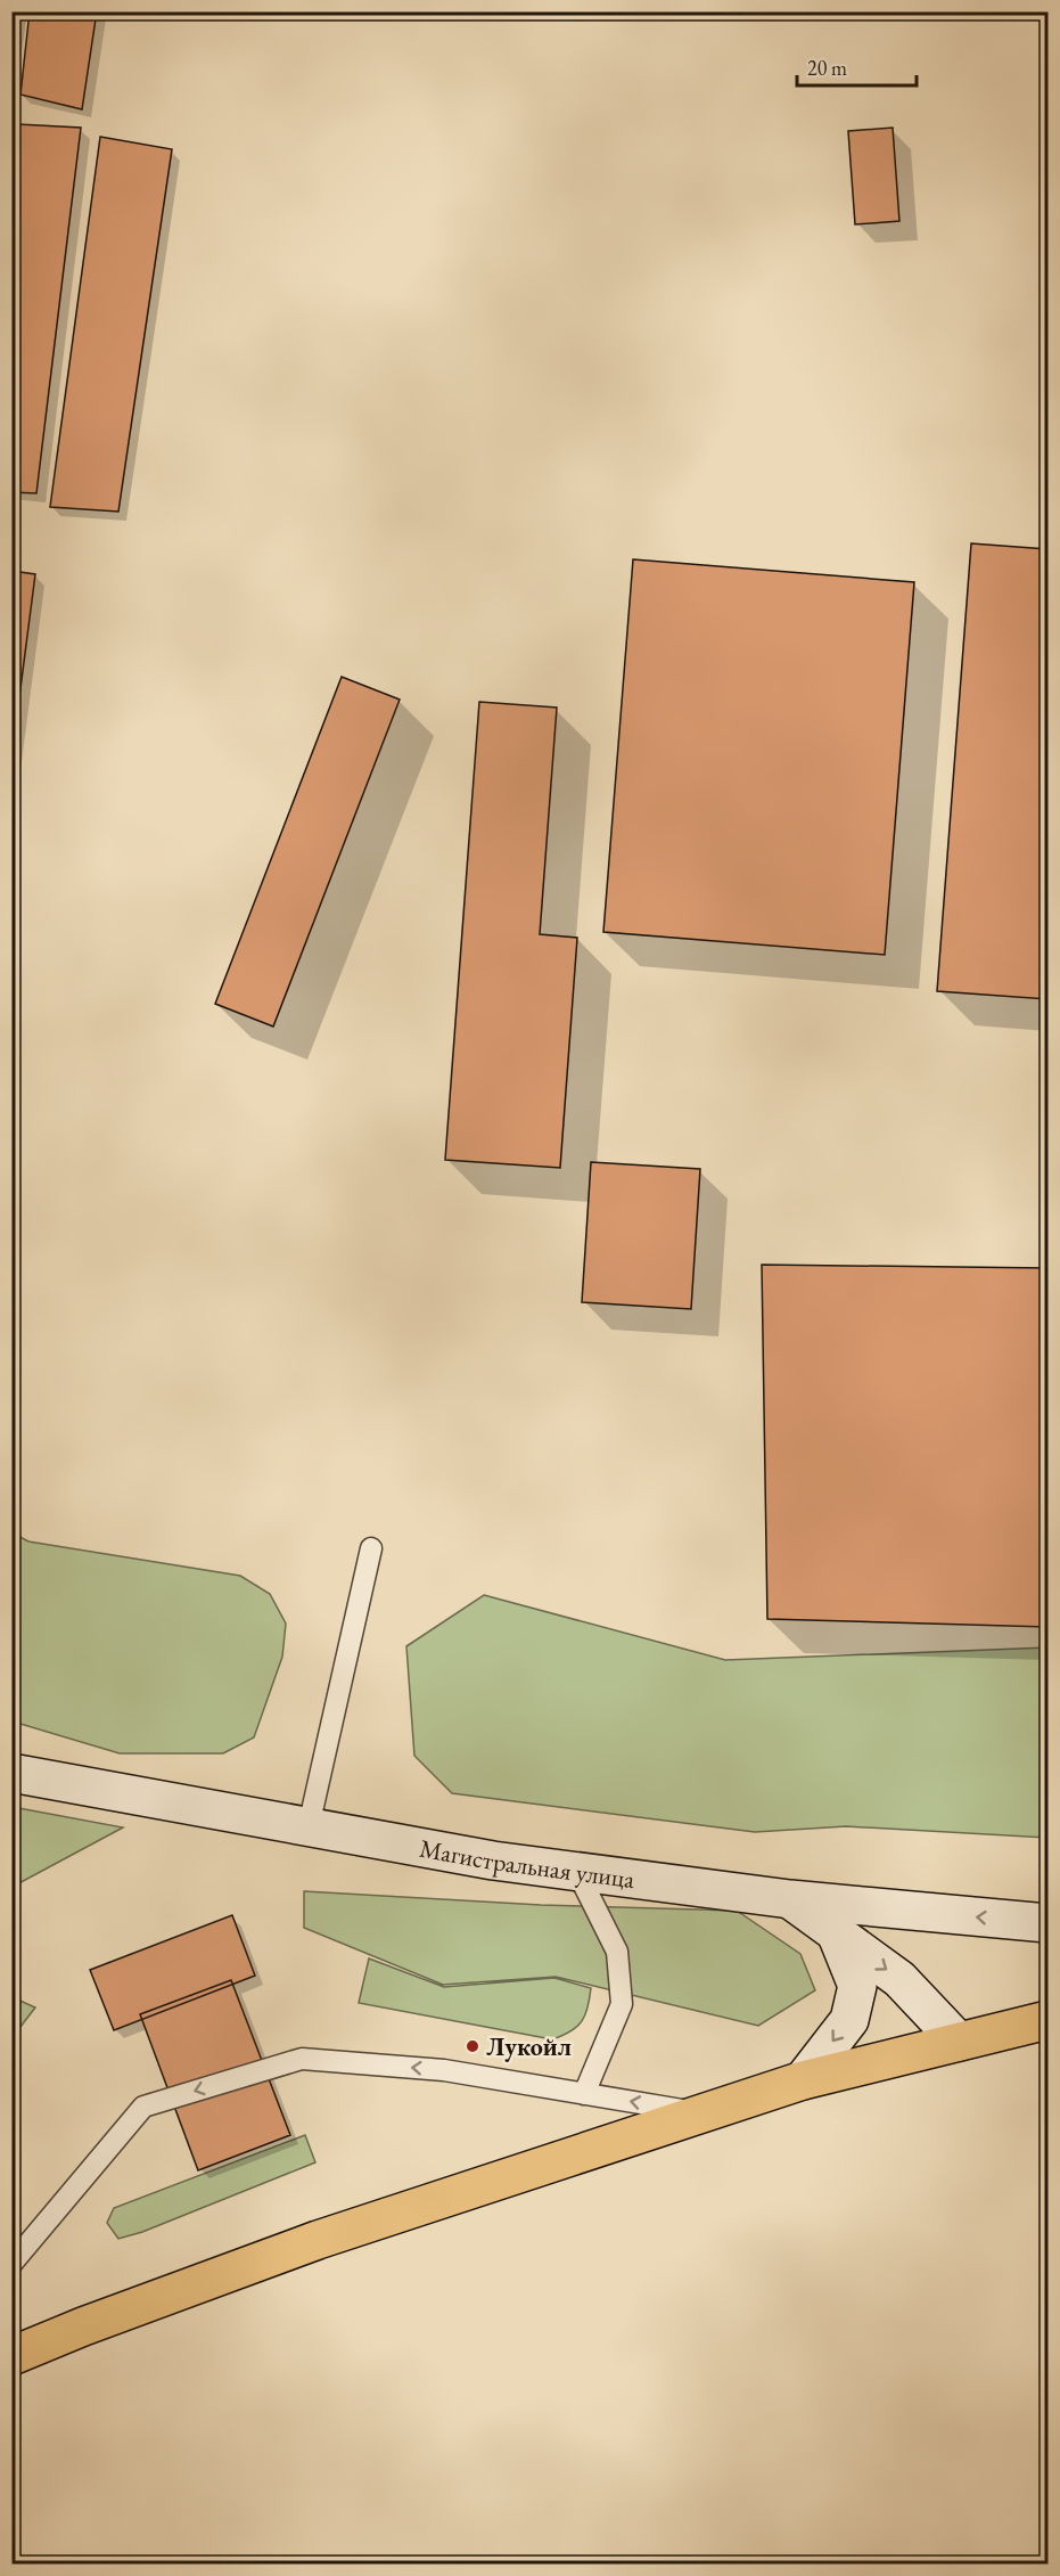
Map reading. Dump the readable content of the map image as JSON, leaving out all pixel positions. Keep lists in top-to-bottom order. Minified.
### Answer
{"streets":{"street":["Магистральная улица"]},"places":["Лукойл"],"scale_bar":"20 m"}
